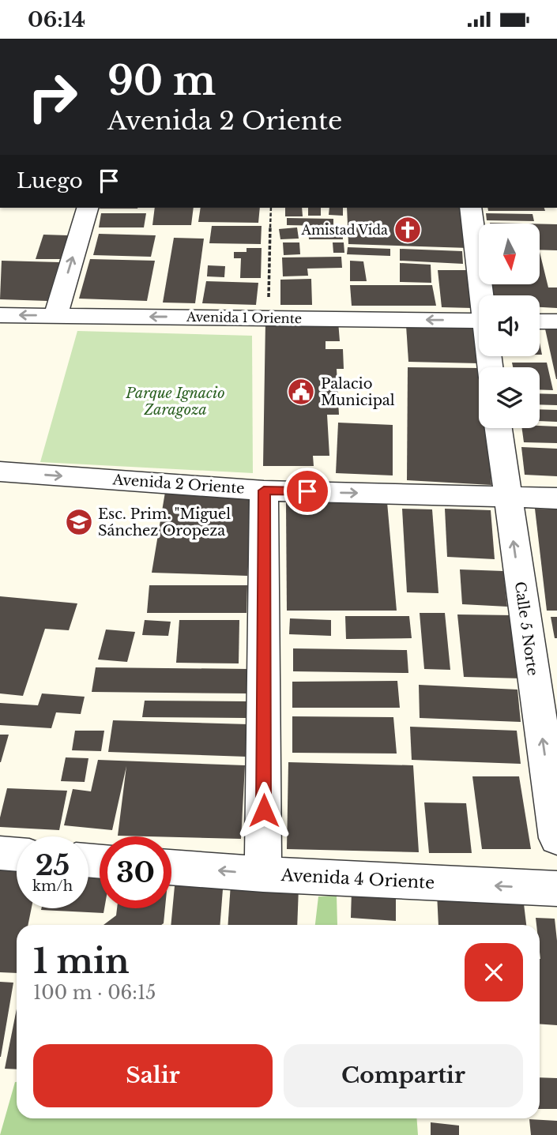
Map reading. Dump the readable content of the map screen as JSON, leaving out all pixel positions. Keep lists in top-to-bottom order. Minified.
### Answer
{"streets":{"street":["Avenida 1 Oriente","Avenida 2 Oriente","Calle 5 Norte","Avenida 4 Oriente"]},"crossings":[["Avenida 2 Oriente","Calle 5 Norte"]],"one_way":["Avenida 1 Oriente","Avenida 2 Oriente","Avenida 4 Oriente"],"parks":["Parque Ignacio Zaragoza"],"places":{"church":["Amistad Vida"],"public building":["Palacio Municipal"],"school or university":["Esc. Prim. \"Miguel Sánchez Oropeza"]},"north":"bottom","page":{"status":"06:14","turn":["90 m","Avenida 2 Oriente"],"then":"Luego","speed":"25 km/h","limit":"30","heading":["1 min","100 m · 06:15"],"buttons":["Salir","Compartir"]}}
